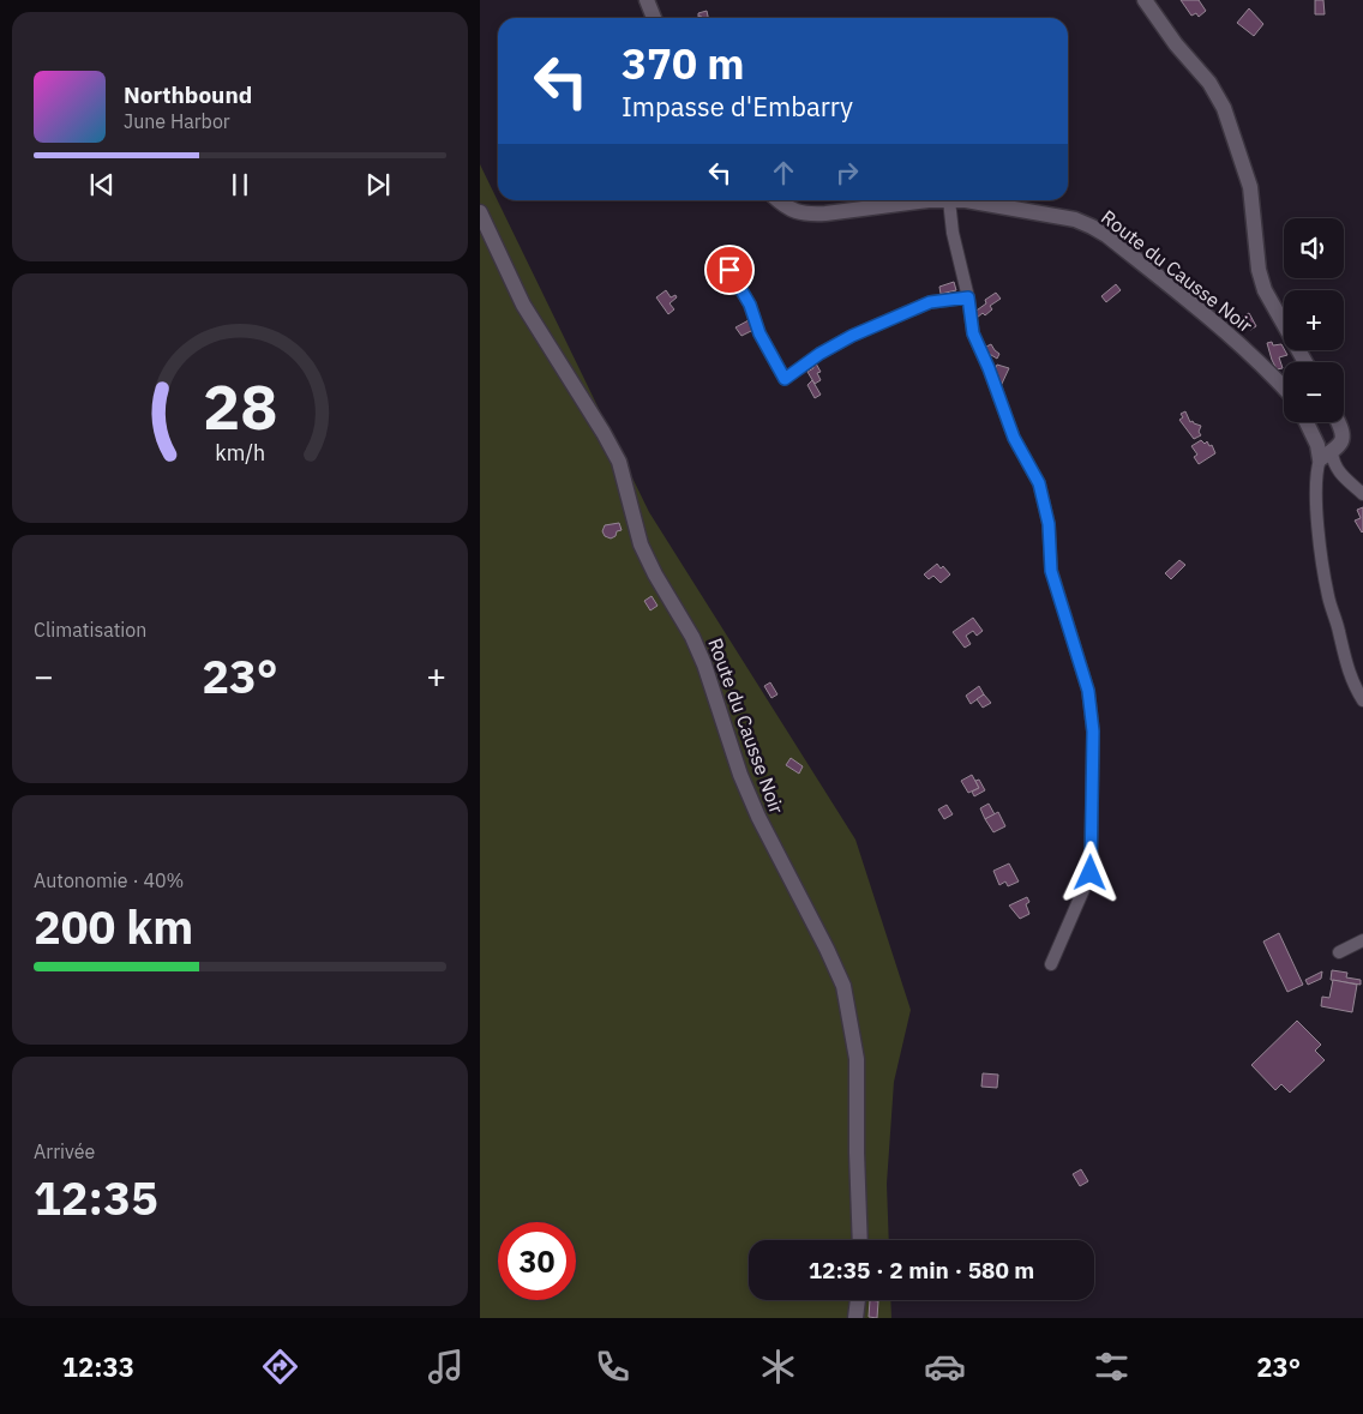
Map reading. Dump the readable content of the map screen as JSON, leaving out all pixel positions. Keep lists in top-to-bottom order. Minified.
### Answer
{"streets":{"street":["Route du Causse Noir"]},"page":{"turn":["370 m","Impasse d'Embarry"],"song":["Northbound","June Harbor"],"map_buttons":["+","−"],"tile":["Climatisation",["Autonomie · 40%","200 km"],["Arrivée","12:35"]],"heat":["−","23°","+"],"limit":"30","trip":"12:35 · 2 min · 580 m","tabs":["12:33","23°"],"gauge":["28","km/h"]}}
